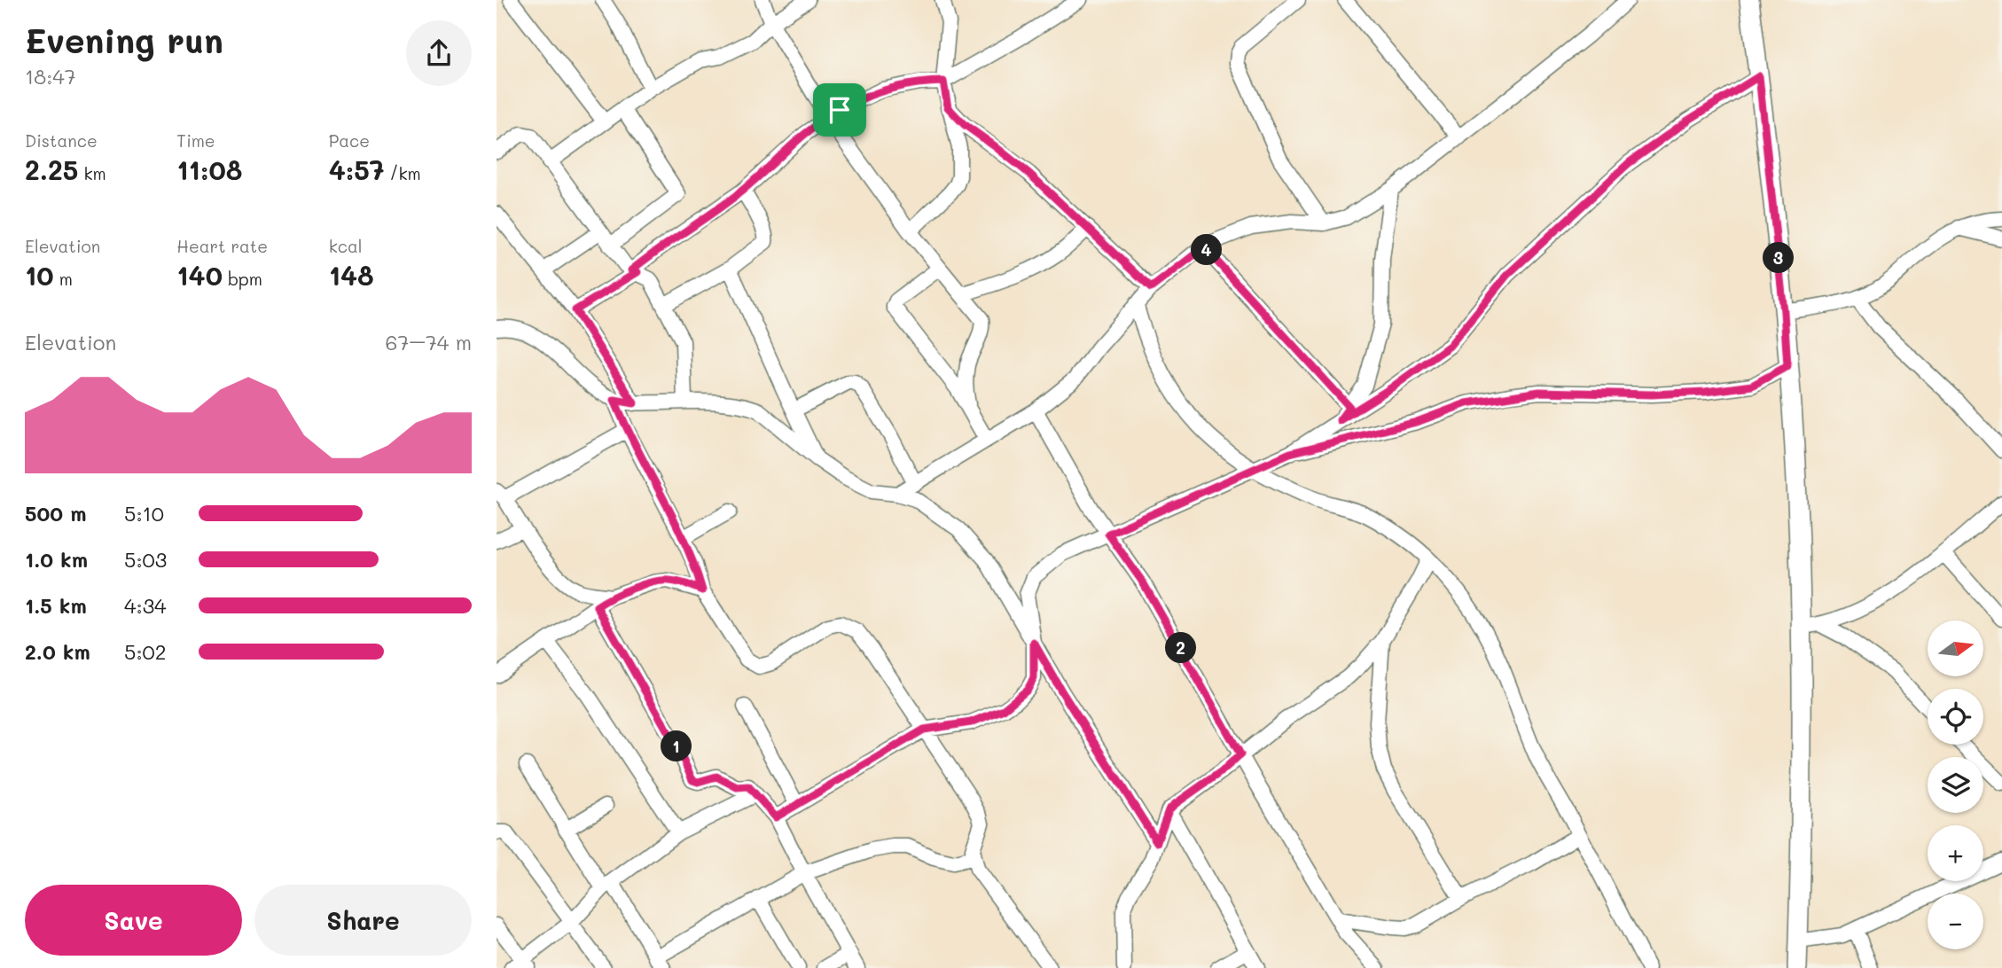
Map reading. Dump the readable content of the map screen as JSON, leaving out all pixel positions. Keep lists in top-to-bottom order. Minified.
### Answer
{"north":"right","page":{"heading":["Evening run","18:47"],"stats":[["Distance","2.25 km"],["Time","11:08"],["Pace","4:57 /km"],["Elevation","10 m"],["Heart rate","140 bpm"],["kcal","148"]],"pins":["4","3","2","1"],"chart":["Elevation","67–74 m"],"list":[{"name":"500 m","note":"5:10"},{"name":"1.0 km","note":"5:03"},{"name":"1.5 km","note":"4:34"},{"name":"2.0 km","note":"5:02"}],"map_buttons":["+","−"],"buttons":["Save","Share"]}}
